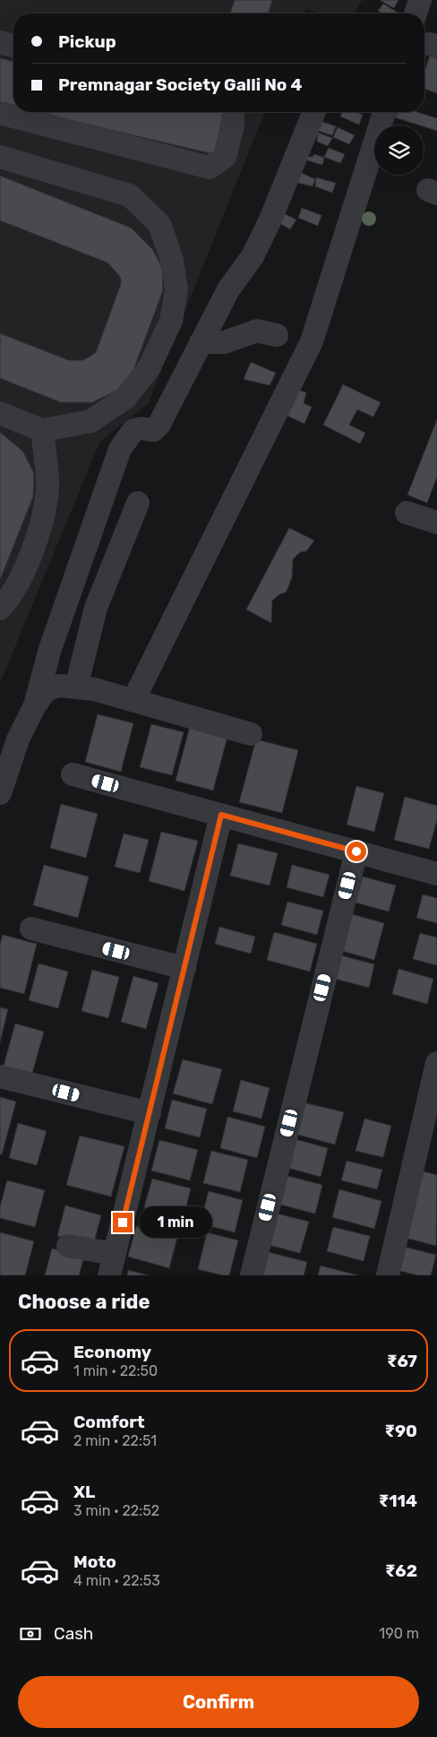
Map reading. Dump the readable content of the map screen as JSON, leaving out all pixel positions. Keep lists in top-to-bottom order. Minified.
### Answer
{"page":{"banner":["Pickup","Premnagar Society Galli No 4"],"bubble":"1 min","heading":"Choose a ride","list":[{"name":"Economy","note":"1 min · 22:50","value":"₹67"},{"name":"Comfort","note":"2 min · 22:51","value":"₹90"},{"name":"XL","note":"3 min · 22:52","value":"₹114"},{"name":"Moto","note":"4 min · 22:53","value":"₹62"}],"pay":["Cash","190 m"],"buttons":"Confirm"}}
